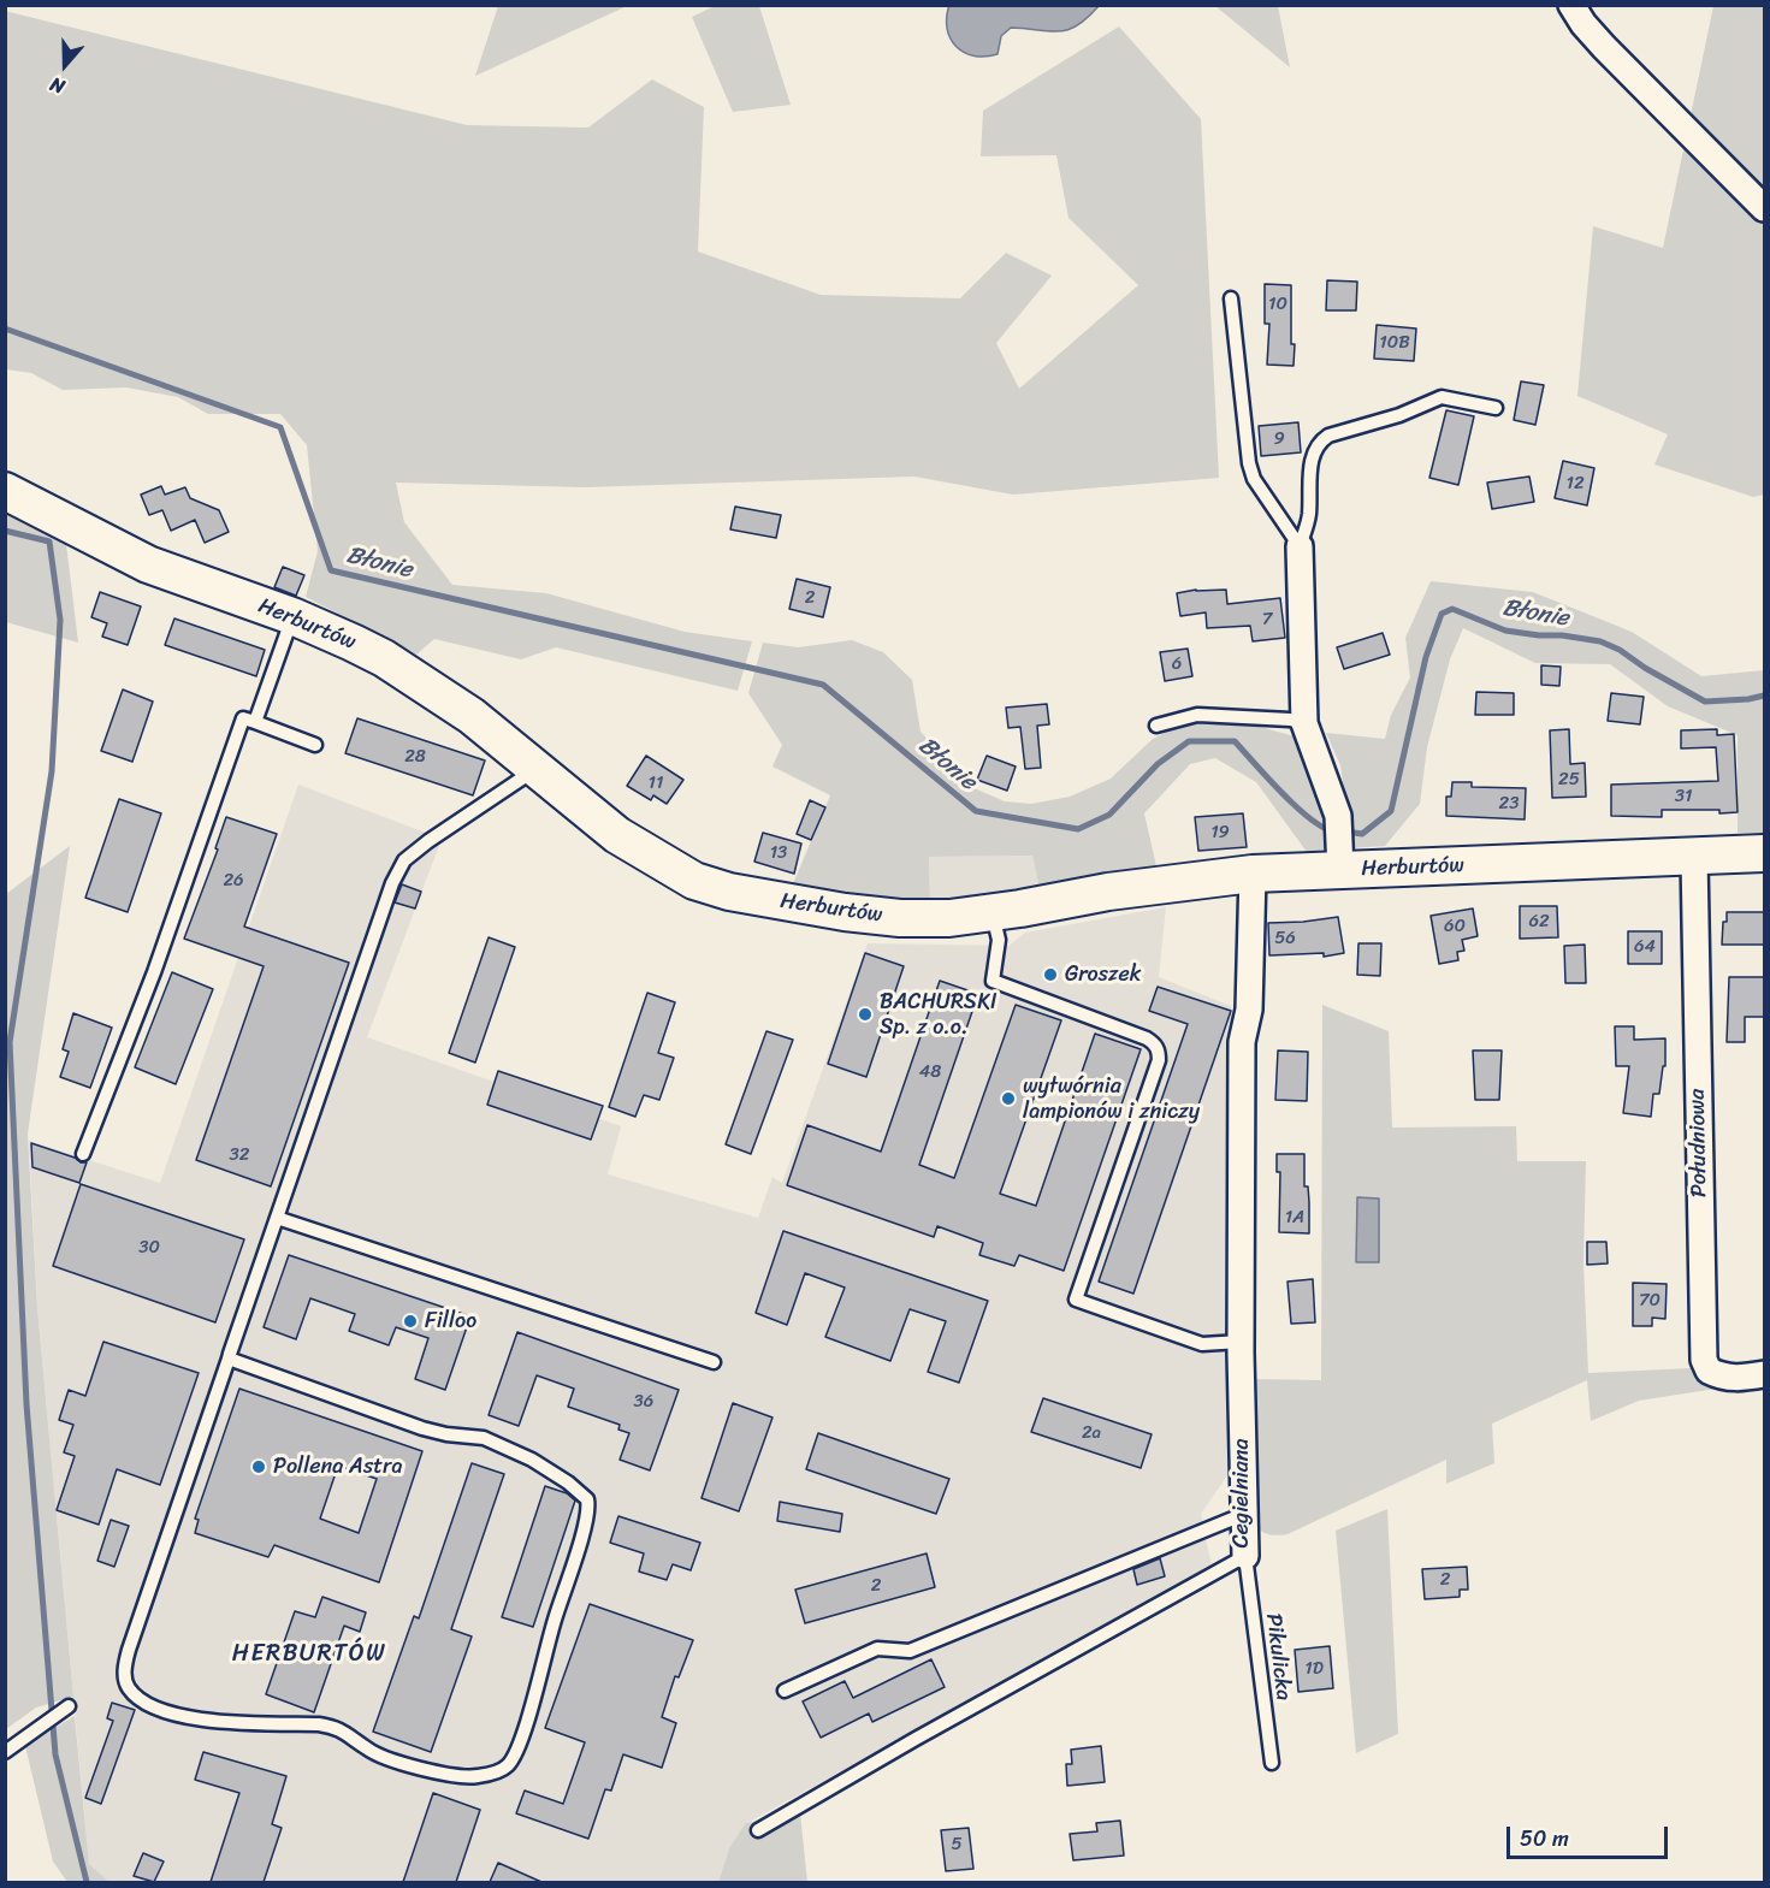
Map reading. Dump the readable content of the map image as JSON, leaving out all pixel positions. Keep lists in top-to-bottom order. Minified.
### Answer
{"streets":{"street":["Herburtów","Południowa","Cegielniana"],"lane":["Pikulicka"]},"crossings":[["Herburtów","Południowa"],["Herburtów","Cegielniana"],["Cegielniana","Pikulicka"]],"districts":["HERBURTÓW"],"water":["Błonie"],"places":["Groszek","BACHURSKI Sp. z o.o.","wytwórnia lampionów i zniczy","Filloo","Pollena Astra"],"house_numbers":["10","10B","9","12","2","7","6","28","25","11","31","23","19","13","26","62","60","56","64","48","32","1A","30","70","36","2a","2","2","1D","5"],"scale_bar":"50 m","north":"bottom"}
